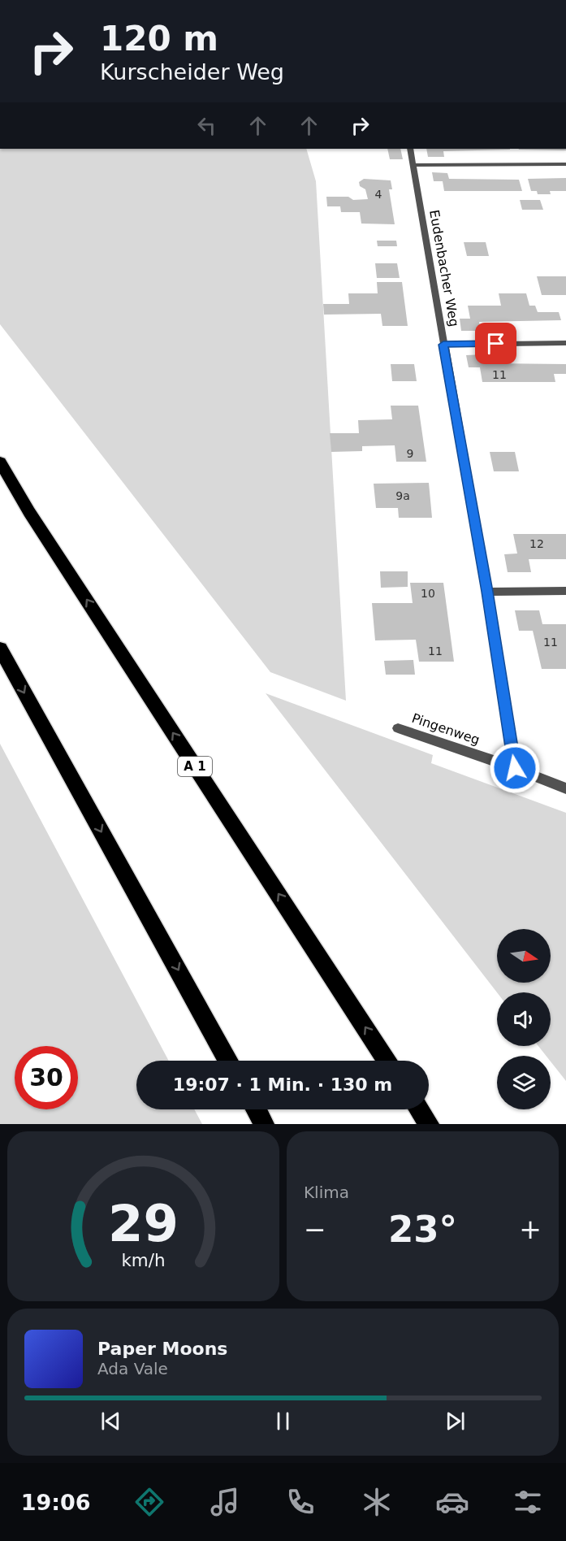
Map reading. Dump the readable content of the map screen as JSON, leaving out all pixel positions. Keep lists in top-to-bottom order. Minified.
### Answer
{"streets":{"highway":["A 1"],"street":["Eudenbacher Weg","Pingenweg"]},"crossings":[["Eudenbacher Weg","Pingenweg"]],"house_numbers":["4","11","9","9a","12","10","11","11"],"north":"right","page":{"turn":["120 m","Kurscheider Weg"],"limit":"30","trip":"19:07 · 1 Min. · 130 m","tile":"Klima","heat":["−","23°","+"],"song":["Paper Moons","Ada Vale"],"tabs":"19:06","gauge":["29","km/h"]}}
